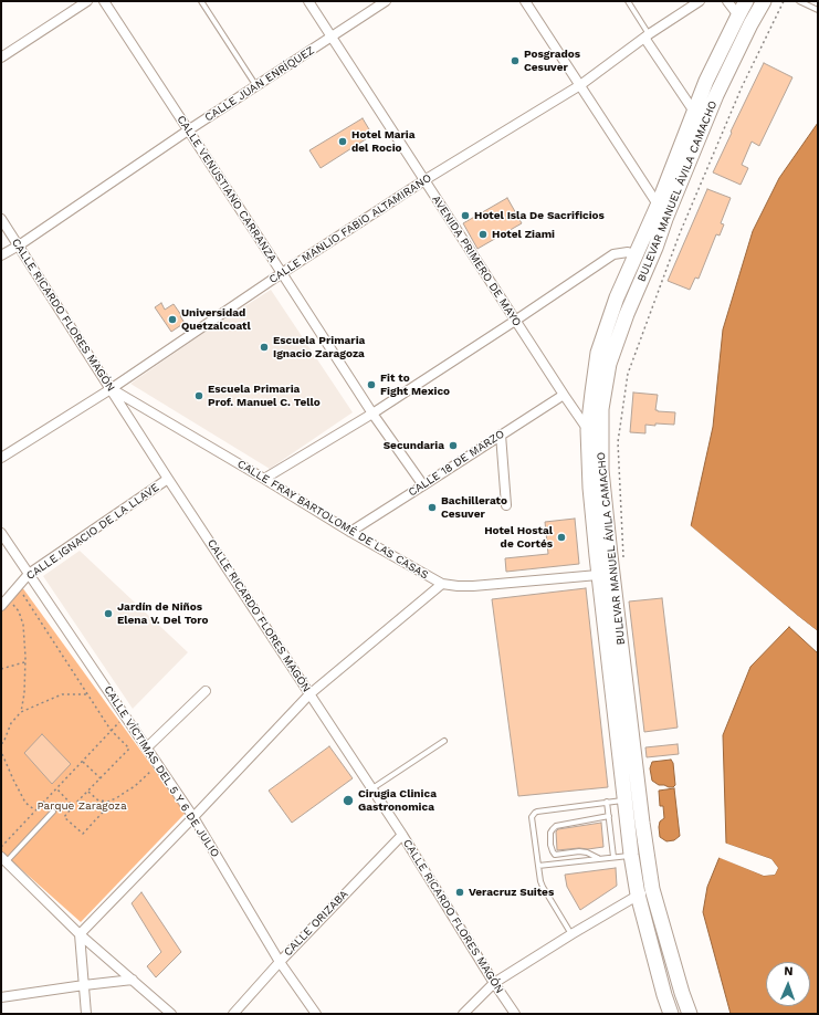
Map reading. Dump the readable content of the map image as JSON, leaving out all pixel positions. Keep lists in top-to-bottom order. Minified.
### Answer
{"streets":{"main road":["BULEVAR MANUEL ÁVILA CAMACHO"],"street":["CALLE JUAN ENRÍQUEZ","CALLE VENUSTIANO CARRANZA","CALLE MANLIO FABIO ALTAMIRANO","AVENIDA PRIMERO DE MAYO","CALLE RICARDO FLORES MAGÓN","CALLE 18 DE MARZO","CALLE FRAY BARTOLOMÉ DE LAS CASAS","CALLE IGNACIO DE LA LLAVE","CALLE VÍCTIMAS DEL 5 Y 6 DE JULIO","CALLE ORIZABA"]},"crossings":[["CALLE JUAN ENRÍQUEZ","CALLE VENUSTIANO CARRANZA"],["CALLE JUAN ENRÍQUEZ","AVENIDA PRIMERO DE MAYO"],["CALLE JUAN ENRÍQUEZ","CALLE RICARDO FLORES MAGÓN"],["CALLE VENUSTIANO CARRANZA","CALLE MANLIO FABIO ALTAMIRANO"],["CALLE VENUSTIANO CARRANZA","CALLE 18 DE MARZO"],["BULEVAR MANUEL ÁVILA CAMACHO","AVENIDA PRIMERO DE MAYO"],["BULEVAR MANUEL ÁVILA CAMACHO","CALLE FRAY BARTOLOMÉ DE LAS CASAS"],["CALLE MANLIO FABIO ALTAMIRANO","AVENIDA PRIMERO DE MAYO"],["CALLE MANLIO FABIO ALTAMIRANO","CALLE RICARDO FLORES MAGÓN"],["CALLE MANLIO FABIO ALTAMIRANO","CALLE FRAY BARTOLOMÉ DE LAS CASAS"],["AVENIDA PRIMERO DE MAYO","CALLE 18 DE MARZO"],["CALLE RICARDO FLORES MAGÓN","CALLE FRAY BARTOLOMÉ DE LAS CASAS"],["CALLE RICARDO FLORES MAGÓN","CALLE IGNACIO DE LA LLAVE"],["CALLE RICARDO FLORES MAGÓN","CALLE ORIZABA"],["CALLE 18 DE MARZO","CALLE FRAY BARTOLOMÉ DE LAS CASAS"],["CALLE IGNACIO DE LA LLAVE","CALLE VÍCTIMAS DEL 5 Y 6 DE JULIO"],["CALLE VÍCTIMAS DEL 5 Y 6 DE JULIO","CALLE ORIZABA"]],"parks":["Parque Zaragoza"],"places":["Posgrados Cesuver","Hotel Maria del Rocio","Hotel Isla De Sacrificios","Hotel Ziami","Universidad Quetzalcoatl","Escuela Primaria Ignacio Zaragoza","Fit to Fight Mexico","Escuela Primaria Prof. Manuel C. Tello","Secundaria","Bachillerato Cesuver","Hotel Hostal de Cortés","Jardín de Niños Elena V. Del Toro","Cirugia Clinica Gastronomica","Veracruz Suites"],"north":"top"}
